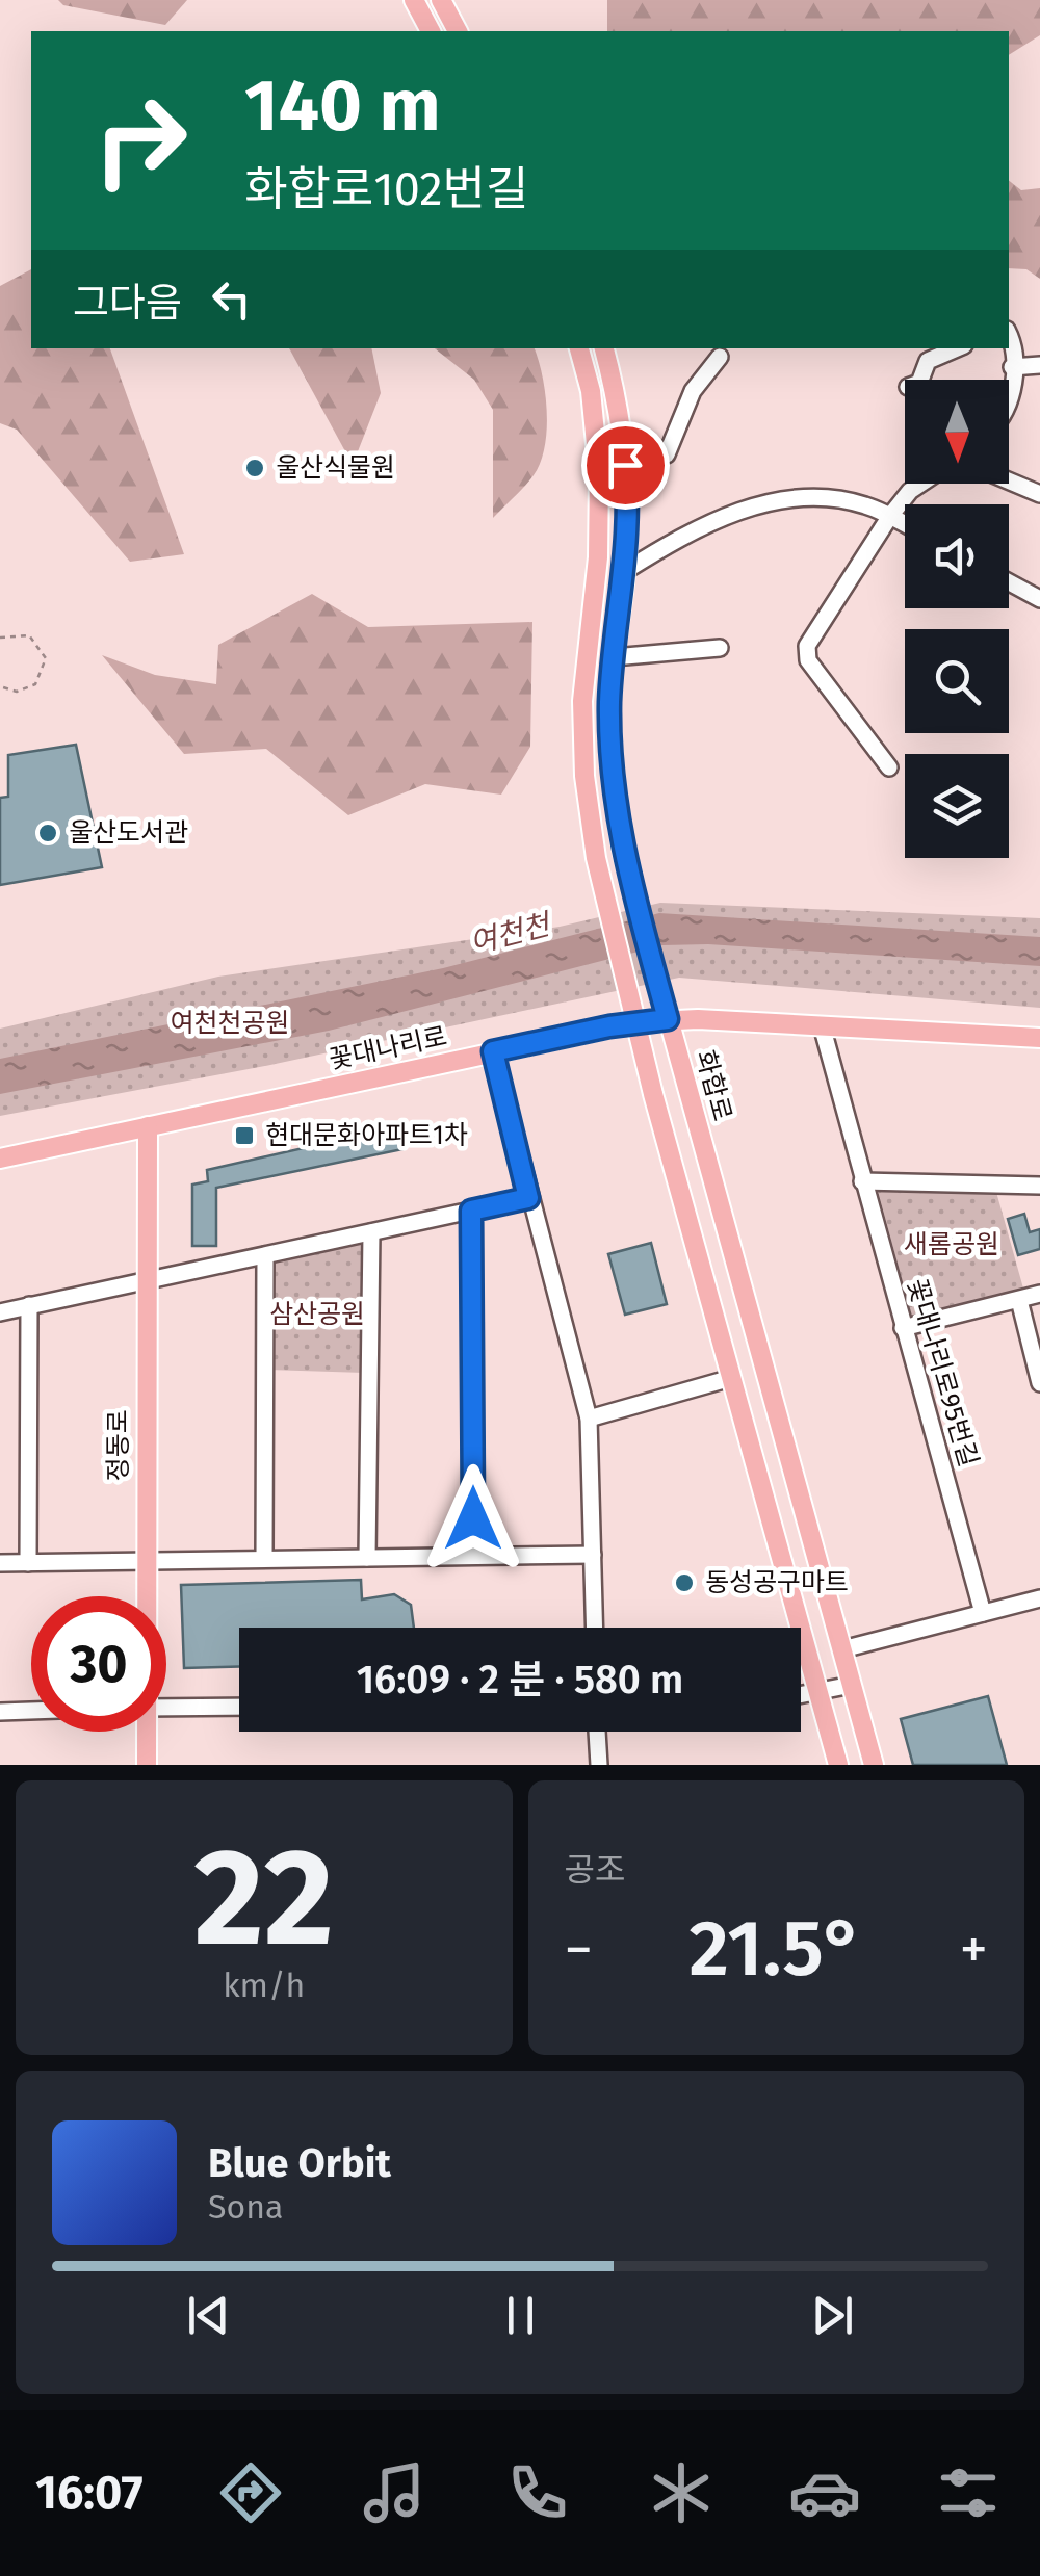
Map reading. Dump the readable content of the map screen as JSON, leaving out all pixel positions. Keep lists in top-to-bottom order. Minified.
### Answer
{"streets":{"main road":["꽃대나리로","화합로","정동로"],"street":["꽃대나리로95번길"]},"crossings":[["꽃대나리로","화합로"],["꽃대나리로","꽃대나리로95번길"],["꽃대나리로","정동로"]],"water":["여천천"],"parks":["여천천공원","새롬공원","삼산공원"],"places":{"other":["울산식물원","울산도서관","동성공구마트"],"transit":["현대문화아파트1차"]},"north":"bottom","page":{"turn":["140 m","화합로102번길"],"then":"그다음","limit":"30","trip":"16:09 · 2 분 · 580 m","tile":[["22","km/h"],"공조"],"heat":["−","21.5°","+"],"song":["Blue Orbit","Sona"],"tabs":"16:07"}}
